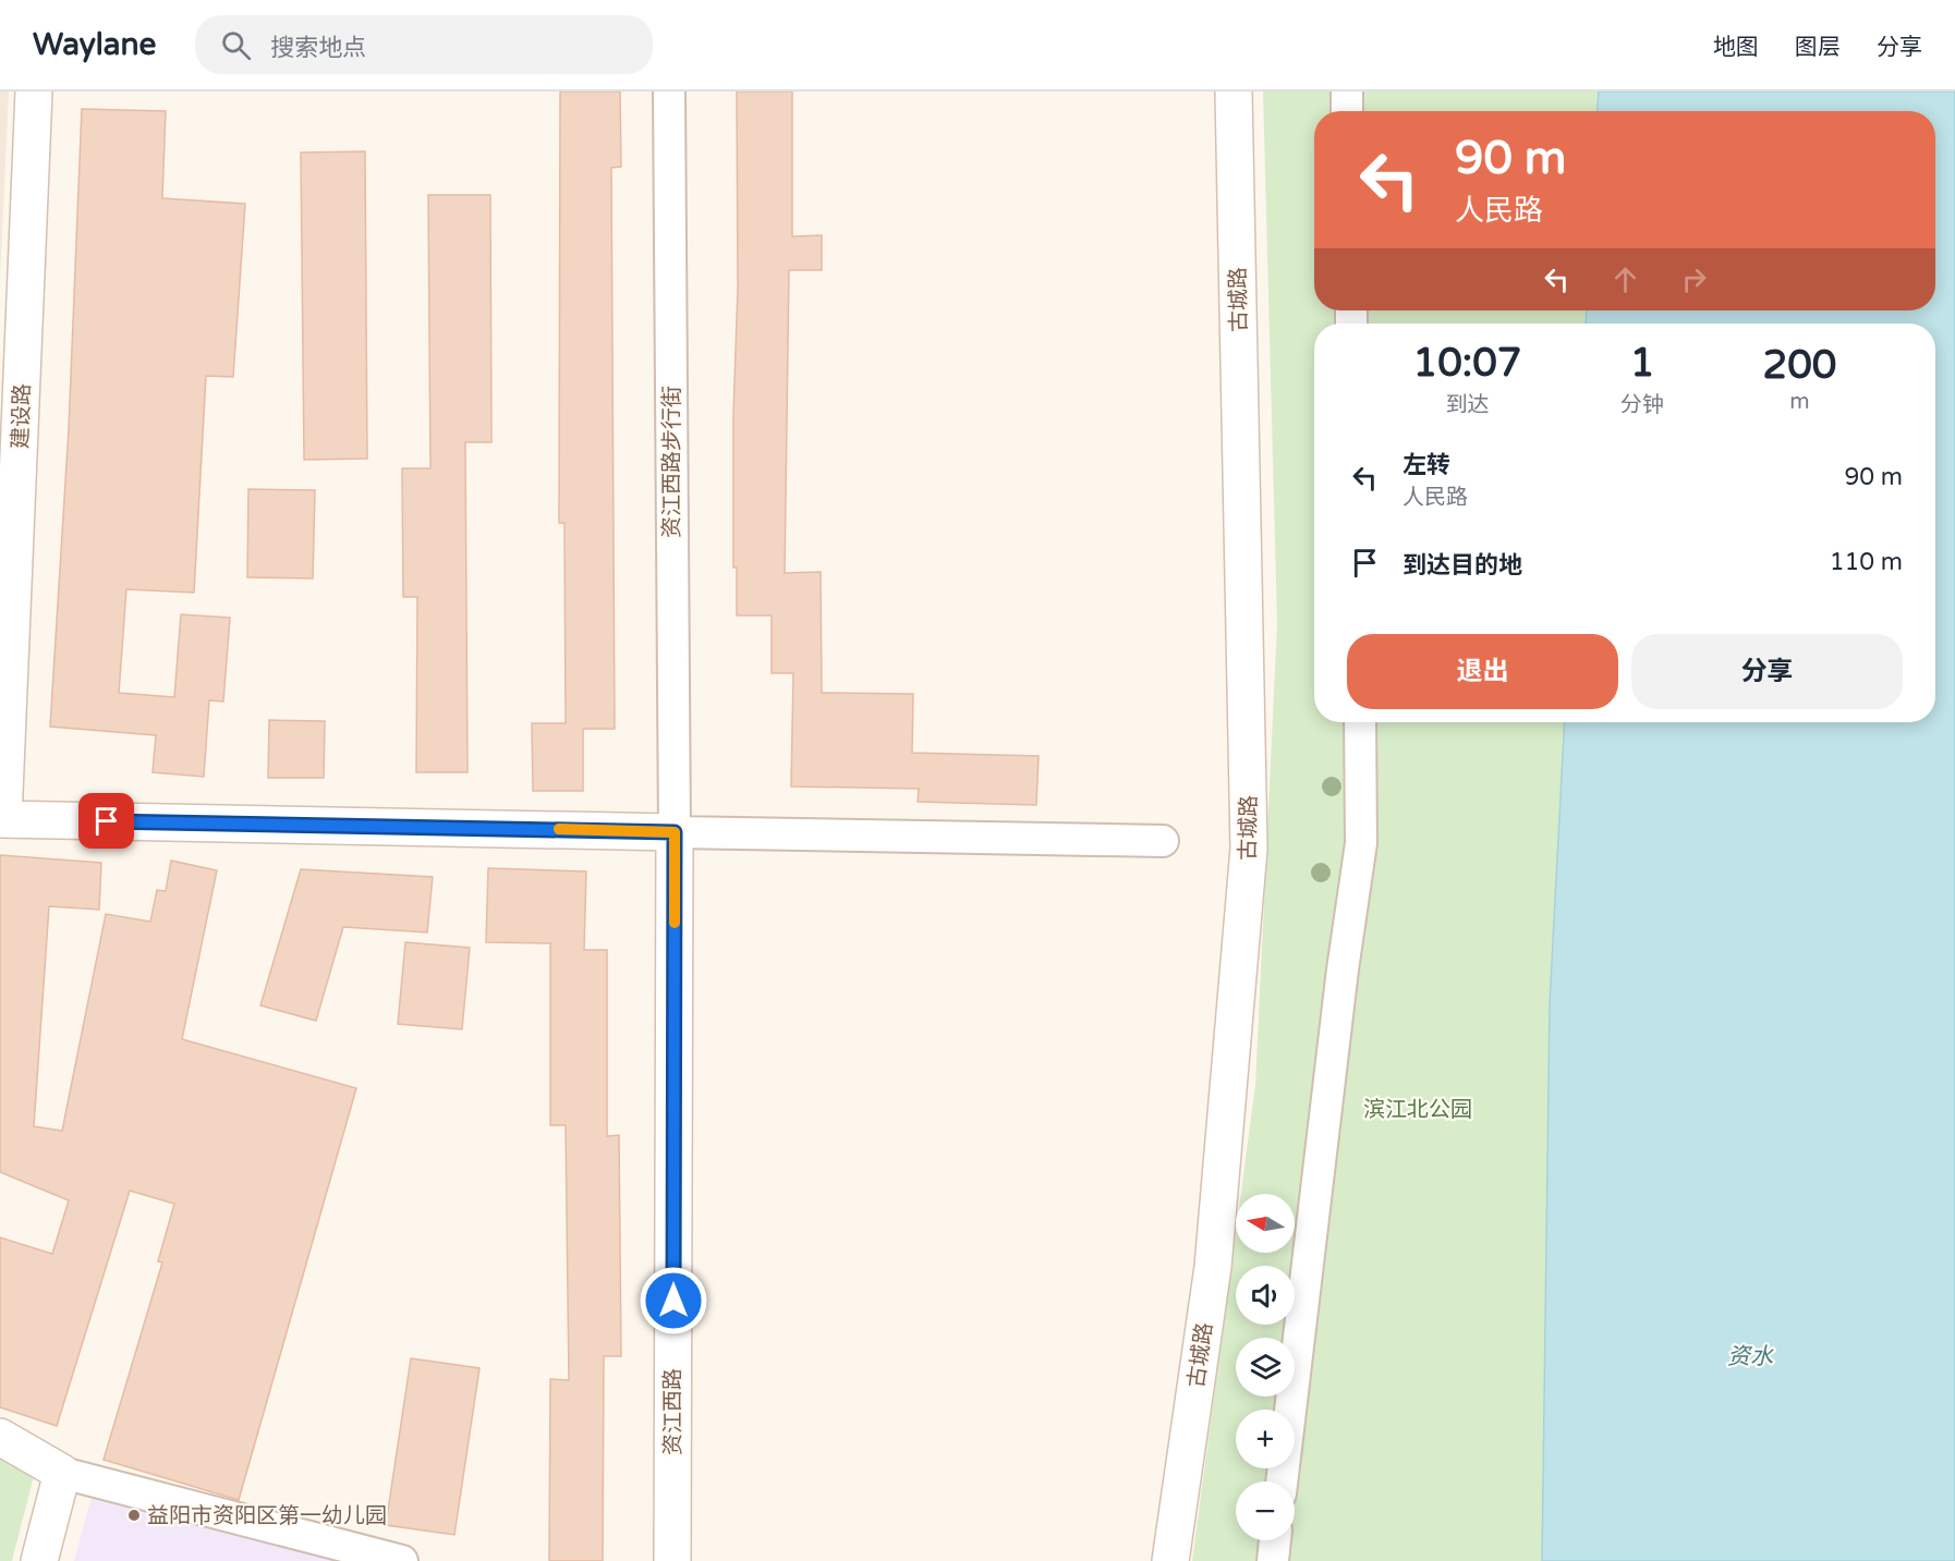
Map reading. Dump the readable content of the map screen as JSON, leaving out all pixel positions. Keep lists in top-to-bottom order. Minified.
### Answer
{"streets":{"street":["古城路","建设路","资江西路步行街","资江西路"]},"crossings":[["资江西路步行街","资江西路"]],"water":["资水"],"parks":["滨江北公园"],"places":["益阳市资阳区第一幼儿园"],"north":"left","page":{"header":"Waylane","search":"搜索地点","nav":["地图","图层","分享"],"turn":["90 m","人民路"],"eta":["10:07","到达","1","分钟","200","m"],"list":[{"name":"左转","note":"人民路","value":"90 m"},{"name":"到达目的地","value":"110 m"}],"buttons":["退出","分享"],"map_buttons":["+","−"]}}
